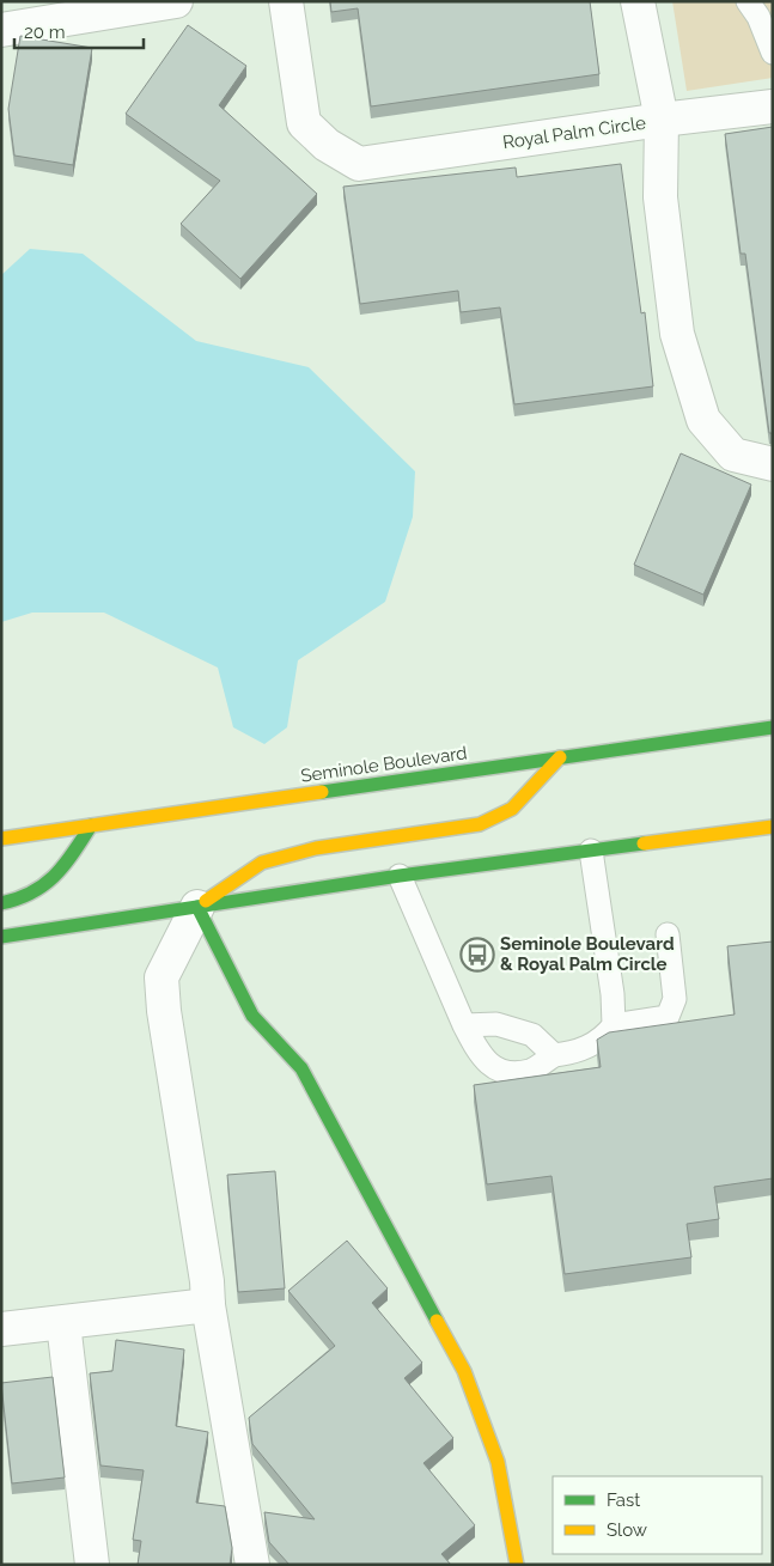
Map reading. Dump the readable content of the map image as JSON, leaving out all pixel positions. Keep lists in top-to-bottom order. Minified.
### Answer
{"streets":{"main road":["Seminole Boulevard"],"street":["Royal Palm Circle"]},"places":{"bus stop":["Seminole Boulevard & Royal Palm Circle"]},"legend":["Fast","Slow"],"scale_bar":"20 m"}
